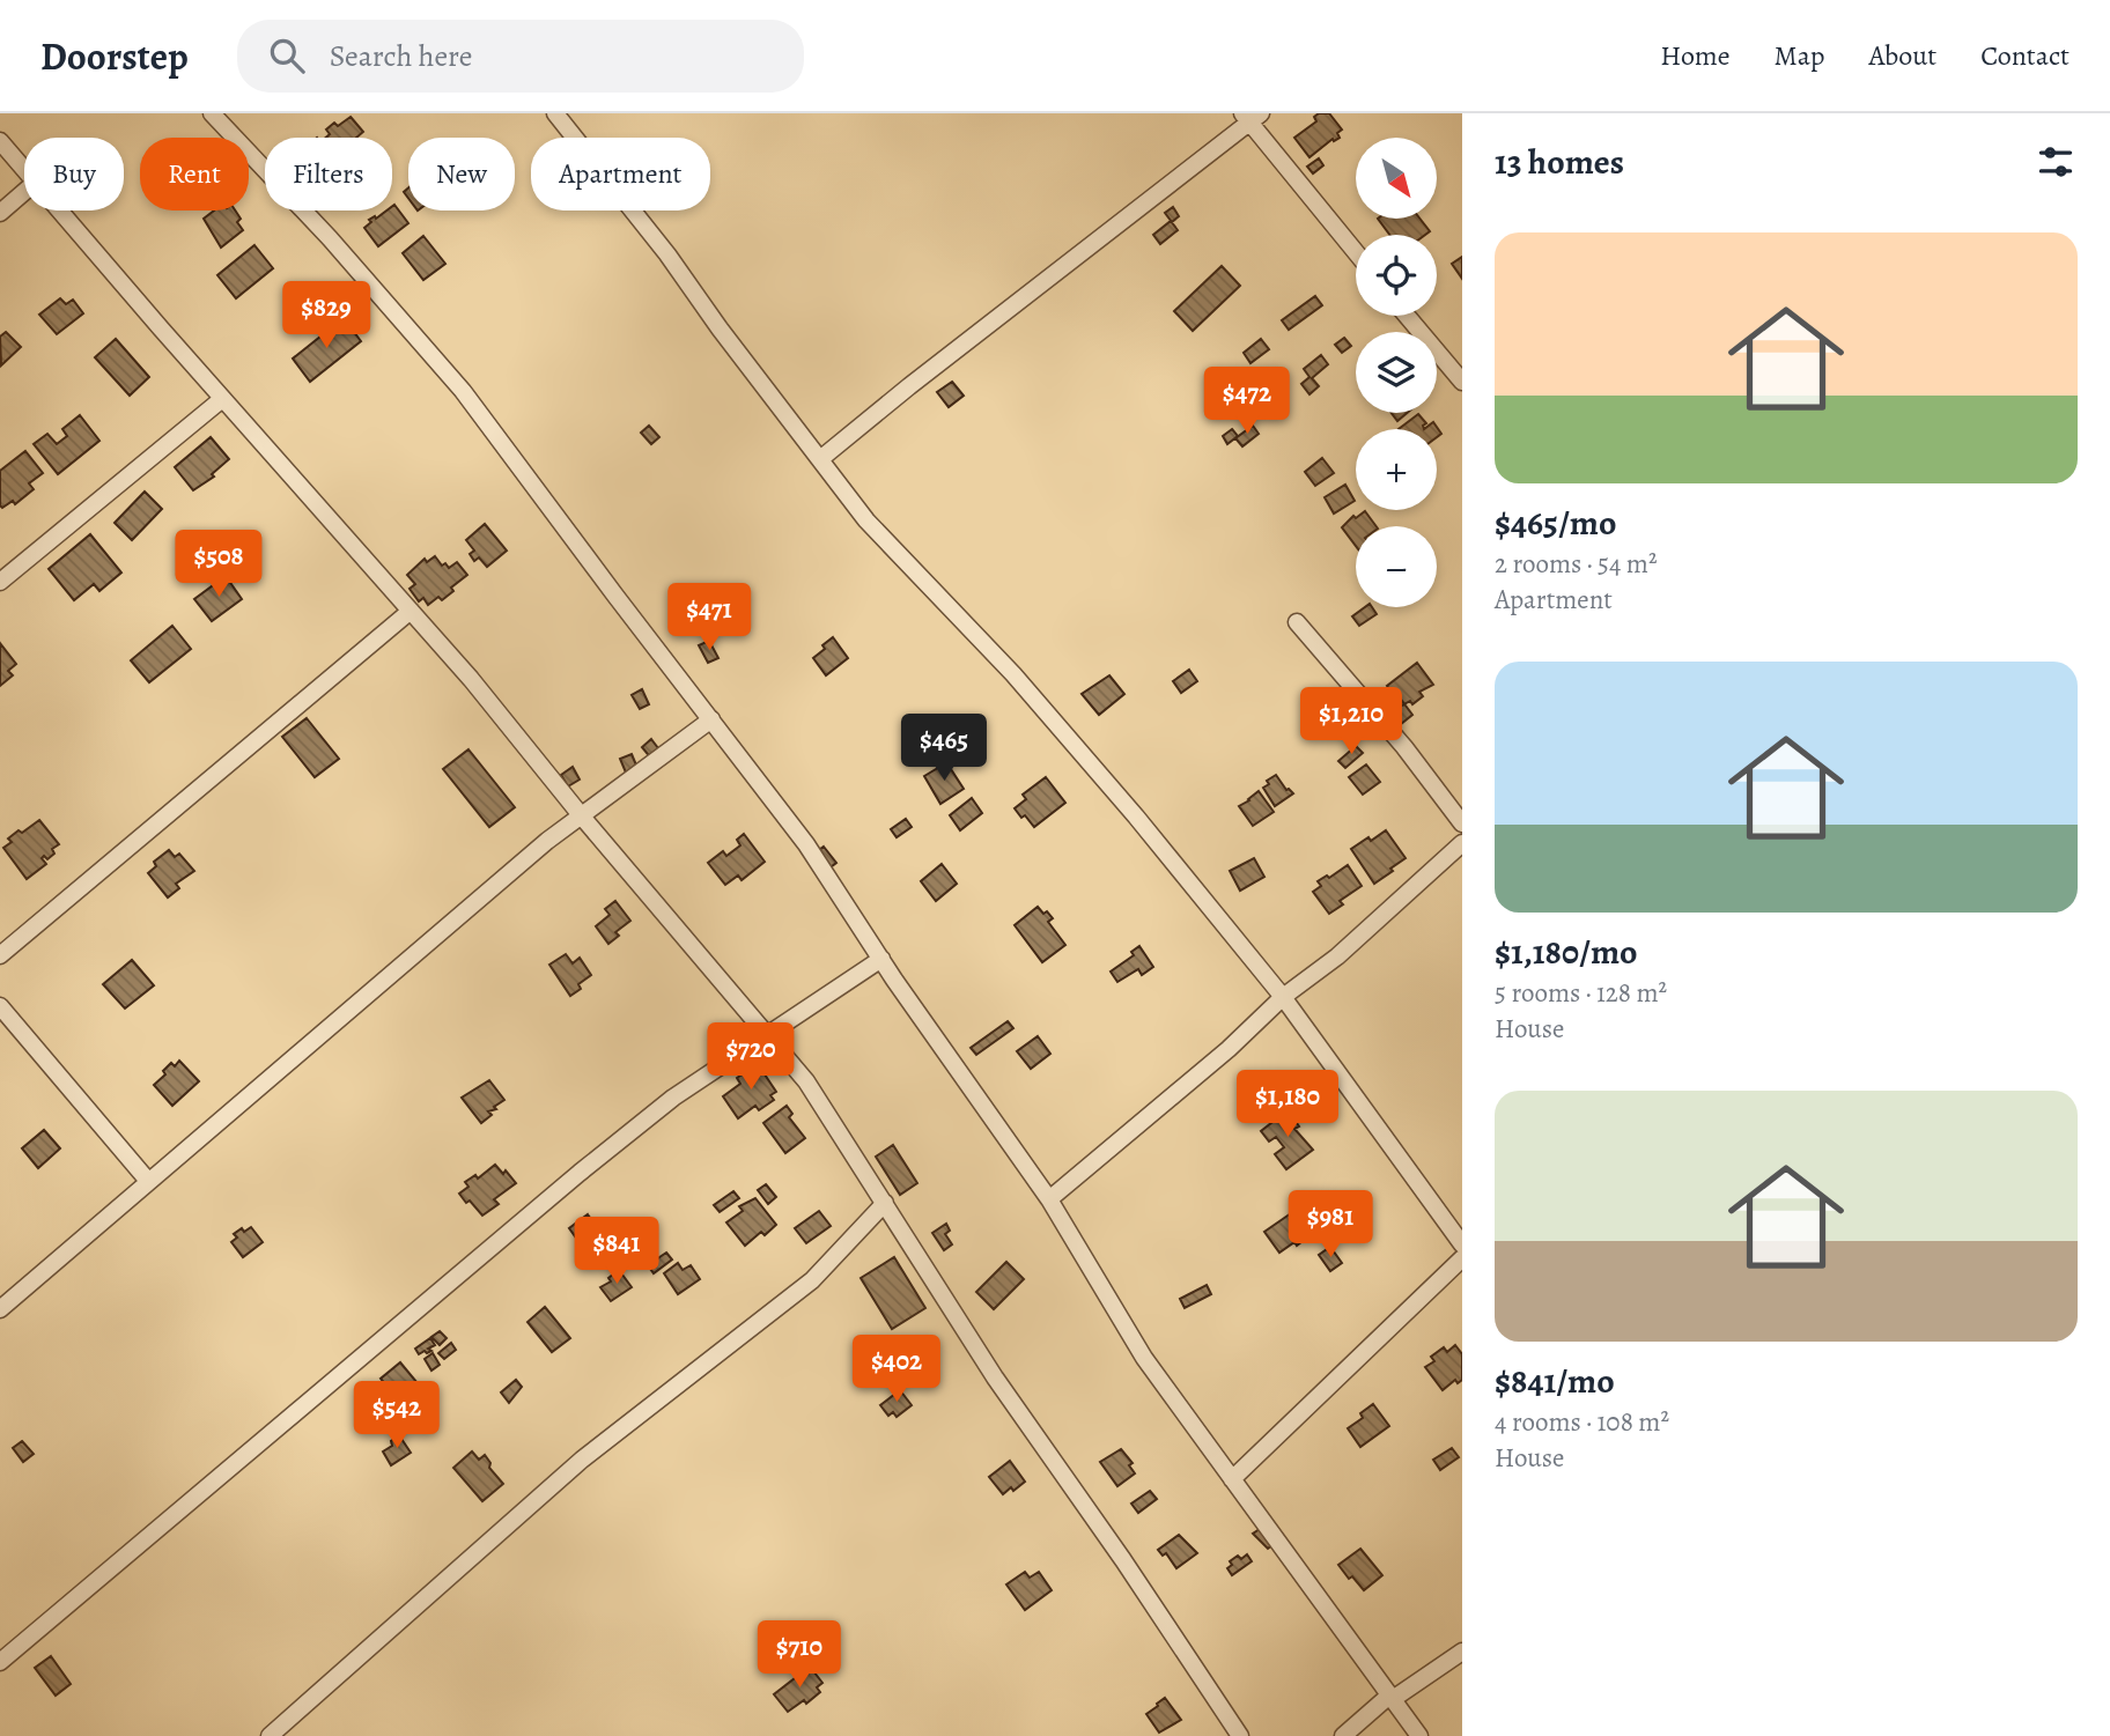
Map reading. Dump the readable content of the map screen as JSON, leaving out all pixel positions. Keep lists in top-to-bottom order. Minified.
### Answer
{"north":"bottom right","page":{"header":"Doorstep","search":"Search here","nav":["Home","Map","About","Contact"],"heading":"13 homes","map_buttons":["+","−"],"chip":["Buy","Rent","Filters","New","Apartment"],"list":[{"name":"$465/mo","note":"2 rooms · 54 m² · Apartment"},{"name":"$1,180/mo","note":"5 rooms · 128 m² · House"},{"name":"$841/mo","note":"4 rooms · 108 m² · House"}],"price":["$829","$472","$508","$471","$1,210","$465","$720","$1,180","$981","$841","$402","$542","$710"]}}
